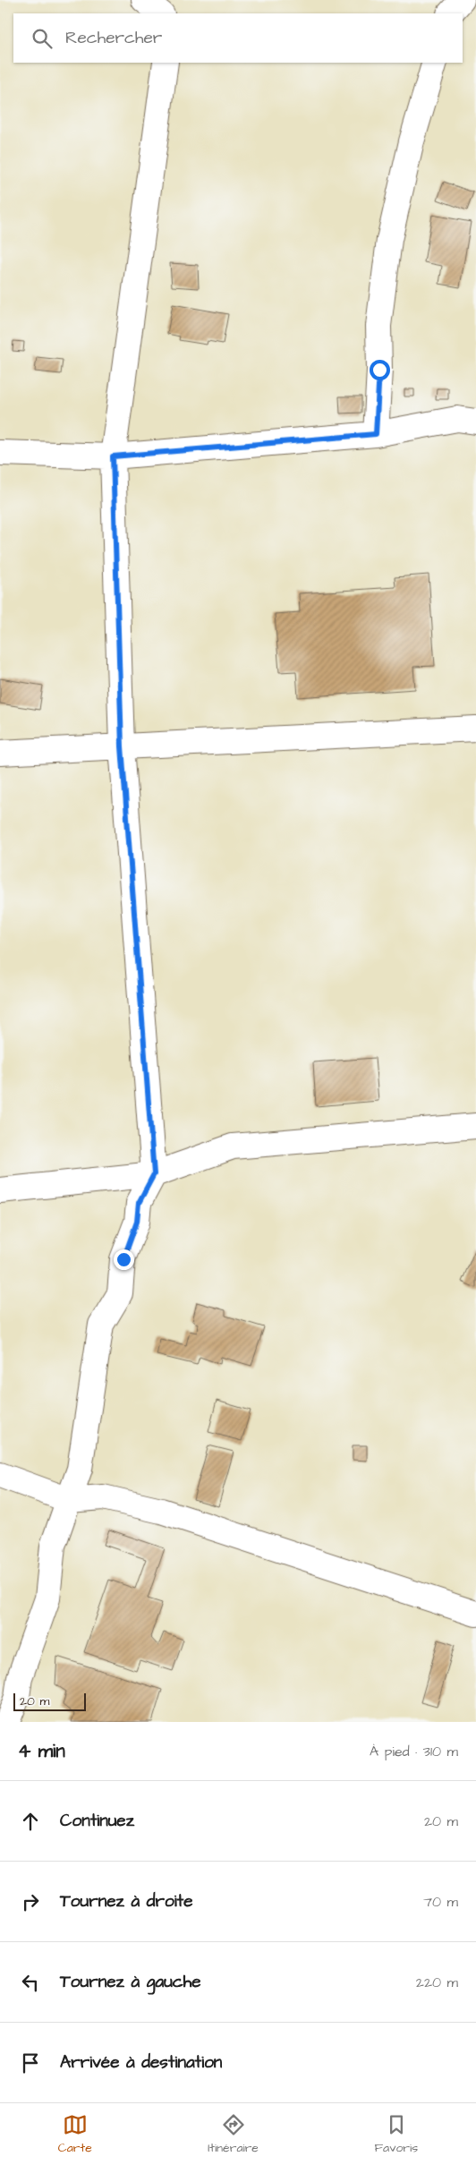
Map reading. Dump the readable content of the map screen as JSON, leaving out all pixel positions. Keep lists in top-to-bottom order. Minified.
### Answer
{"scale_bar":"20 m","page":{"search":"Rechercher","scale":"20 m","heading":["4 min","À pied · 310 m"],"list":[["Continuez","20 m"],["Tournez à droite","70 m"],["Tournez à gauche","220 m"],"Arrivée à destination"],"nav":["Carte","Itinéraire","Favoris"]}}
